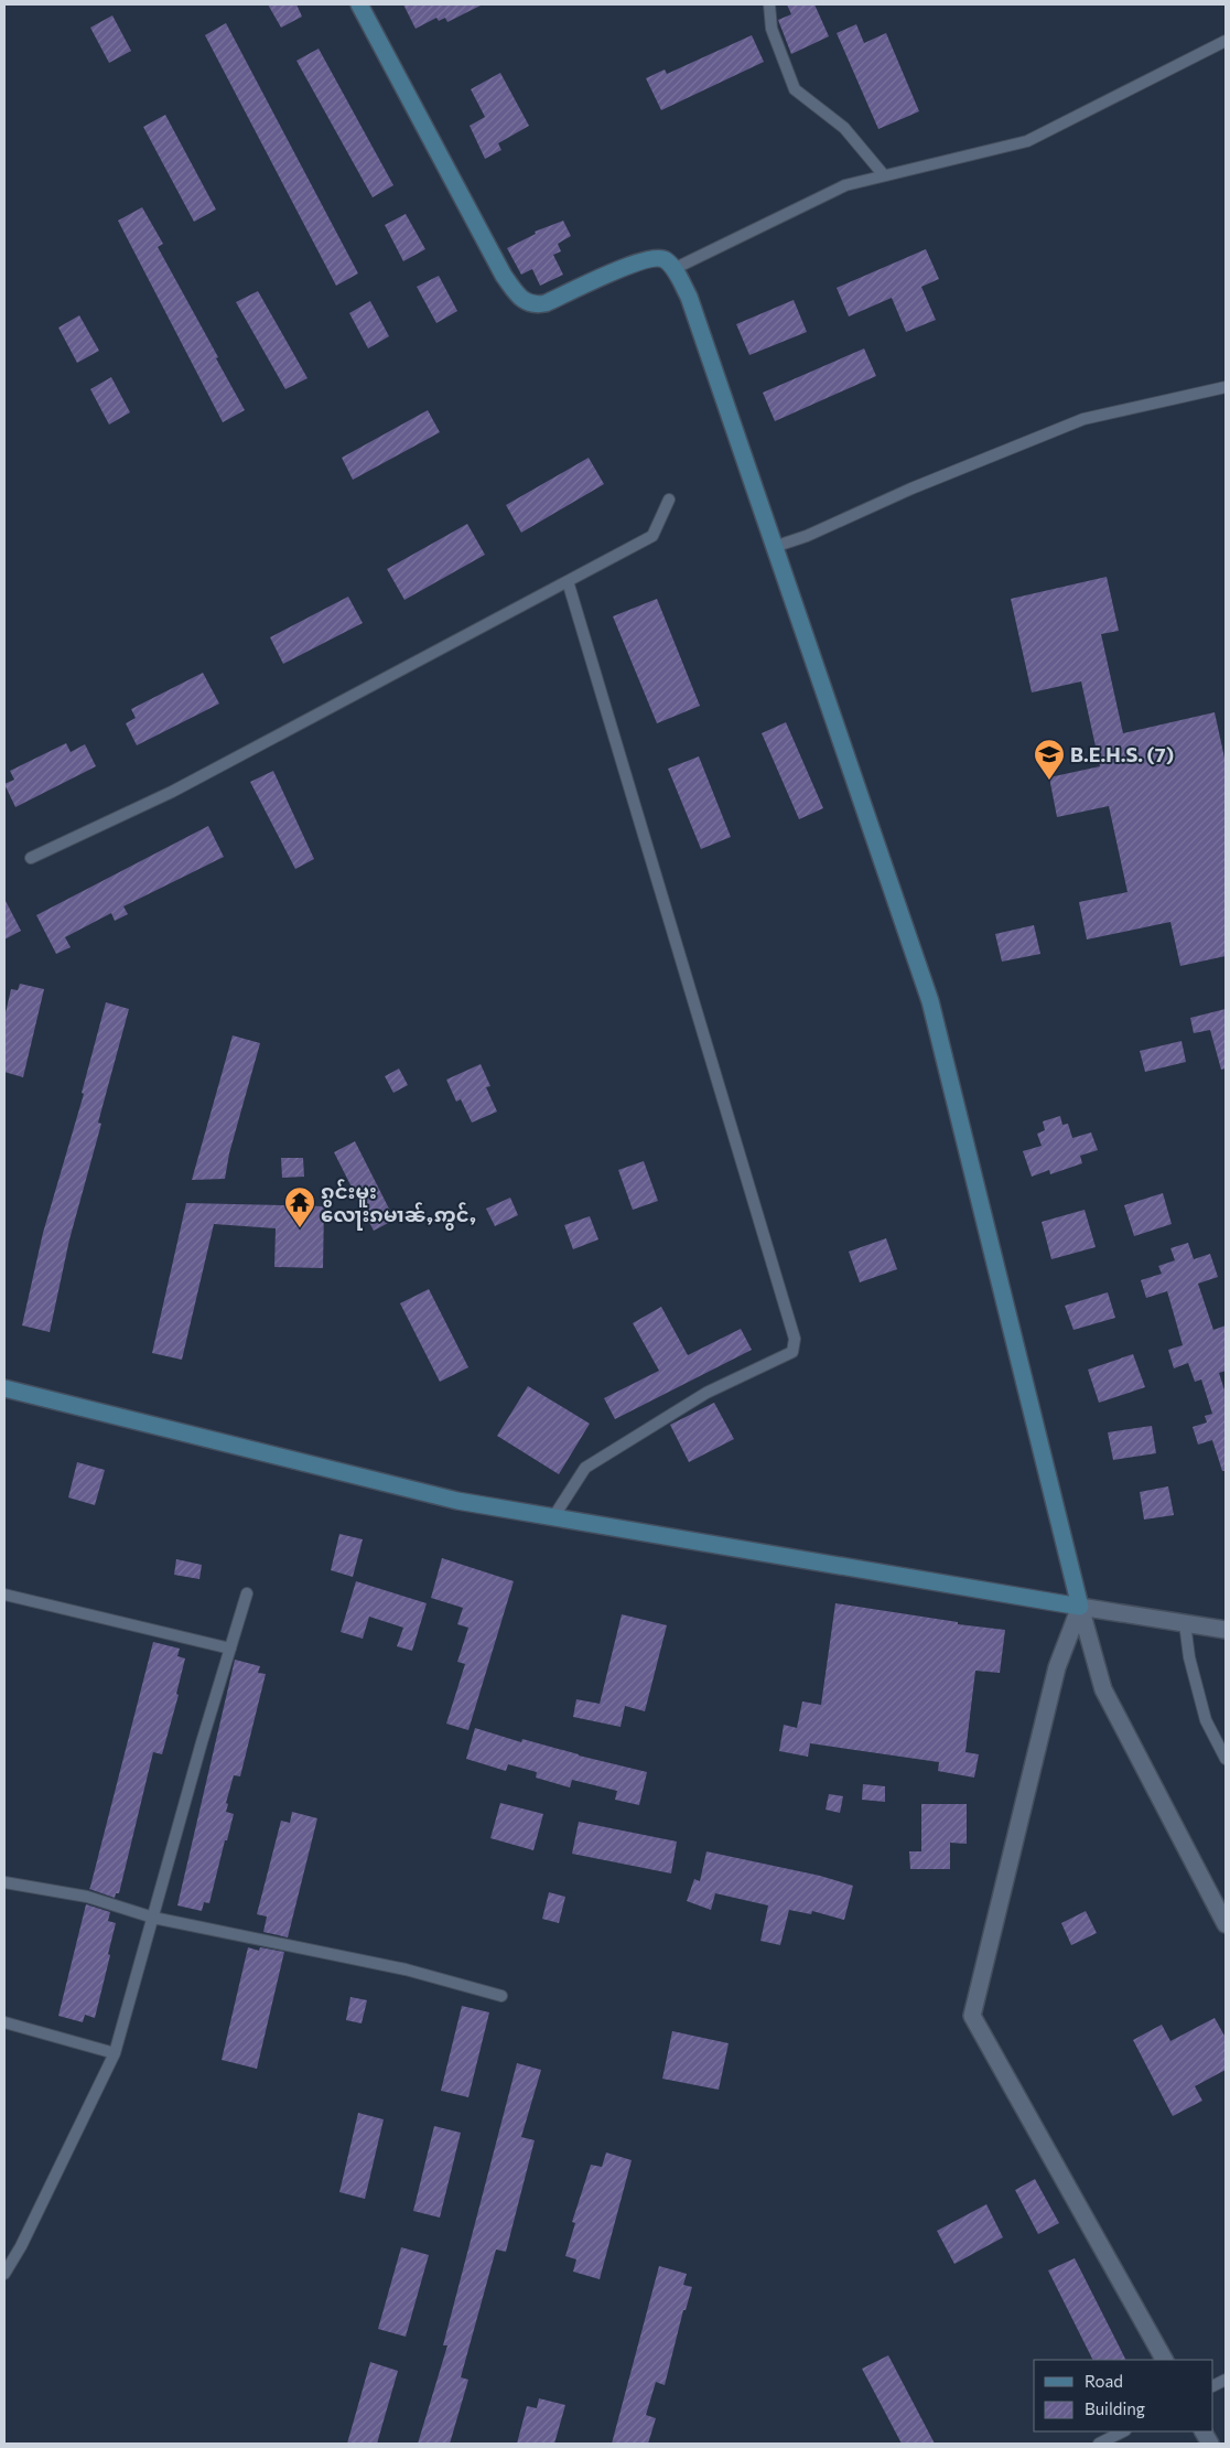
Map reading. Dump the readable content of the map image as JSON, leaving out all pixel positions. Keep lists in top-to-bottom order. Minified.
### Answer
{"places":{"school or university":["B.E.H.S. (7)"],"temple":["ၵွင်းမူး လေႃးၵမၢၼ်ႇဢွင်ႇ"]},"legend":["Road","Building"]}
